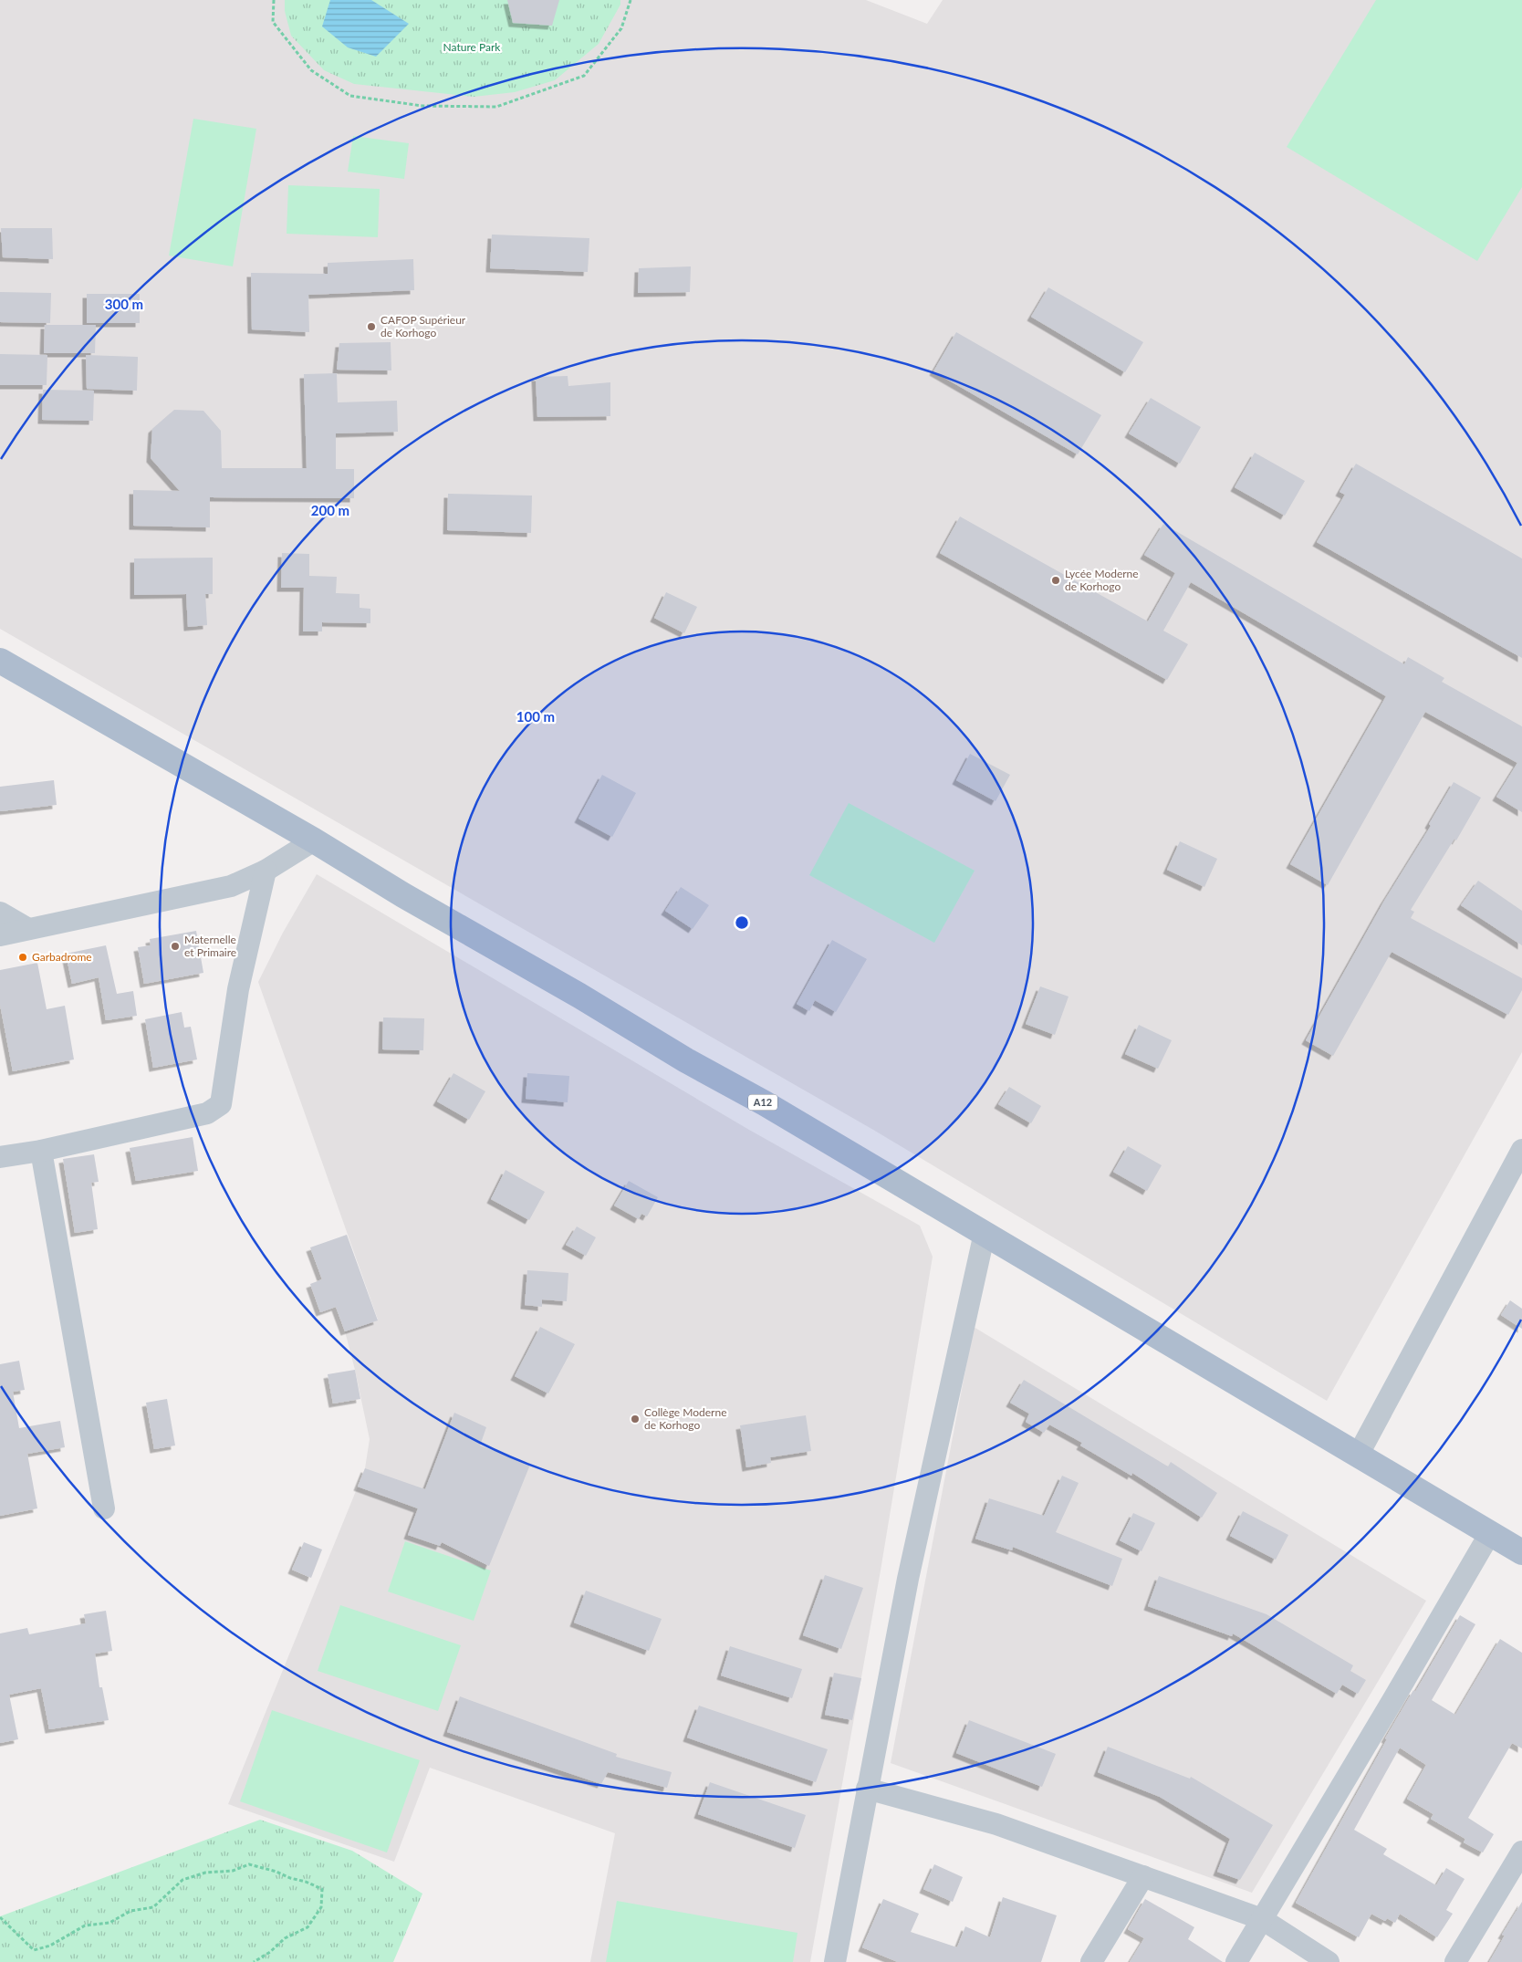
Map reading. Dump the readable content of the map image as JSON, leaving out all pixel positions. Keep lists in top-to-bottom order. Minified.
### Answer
{"streets":{"main road":["A12"]},"parks":["Nature Park"],"places":["CAFOP Supérieur de Korhogo","Lycée Moderne de Korhogo","Maternelle et Primaire","Garbadrome","Collège Moderne de Korhogo"],"rings":["300 m","200 m","100 m"]}
